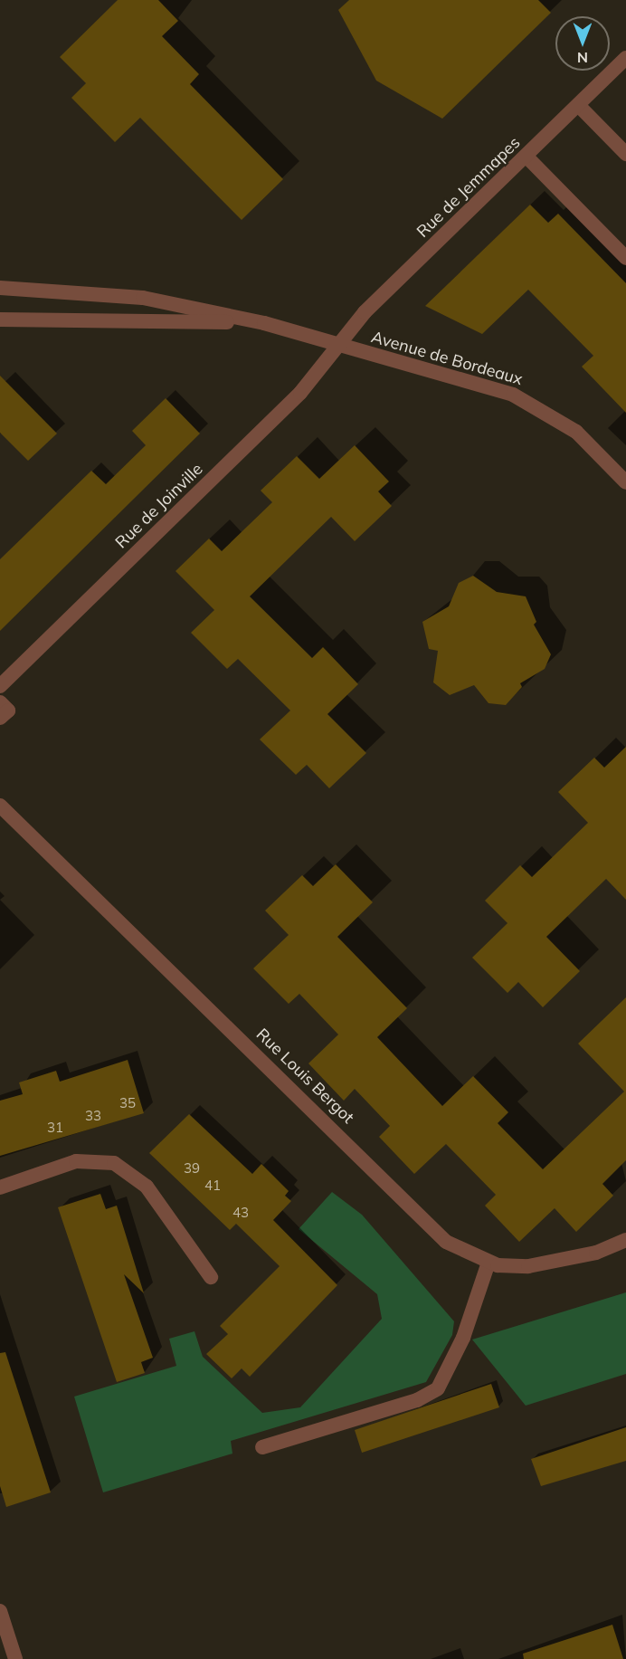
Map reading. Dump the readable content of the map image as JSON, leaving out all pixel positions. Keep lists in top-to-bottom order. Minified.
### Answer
{"streets":{"street":["Rue de Jemmapes","Avenue de Bordeaux","Rue de Joinville","Rue Louis Bergot"]},"crossings":[["Rue de Jemmapes","Avenue de Bordeaux"],["Rue de Jemmapes","Rue de Joinville"],["Avenue de Bordeaux","Rue de Joinville"]],"house_numbers":["35","33","31","39","41","43"],"north":"bottom"}
